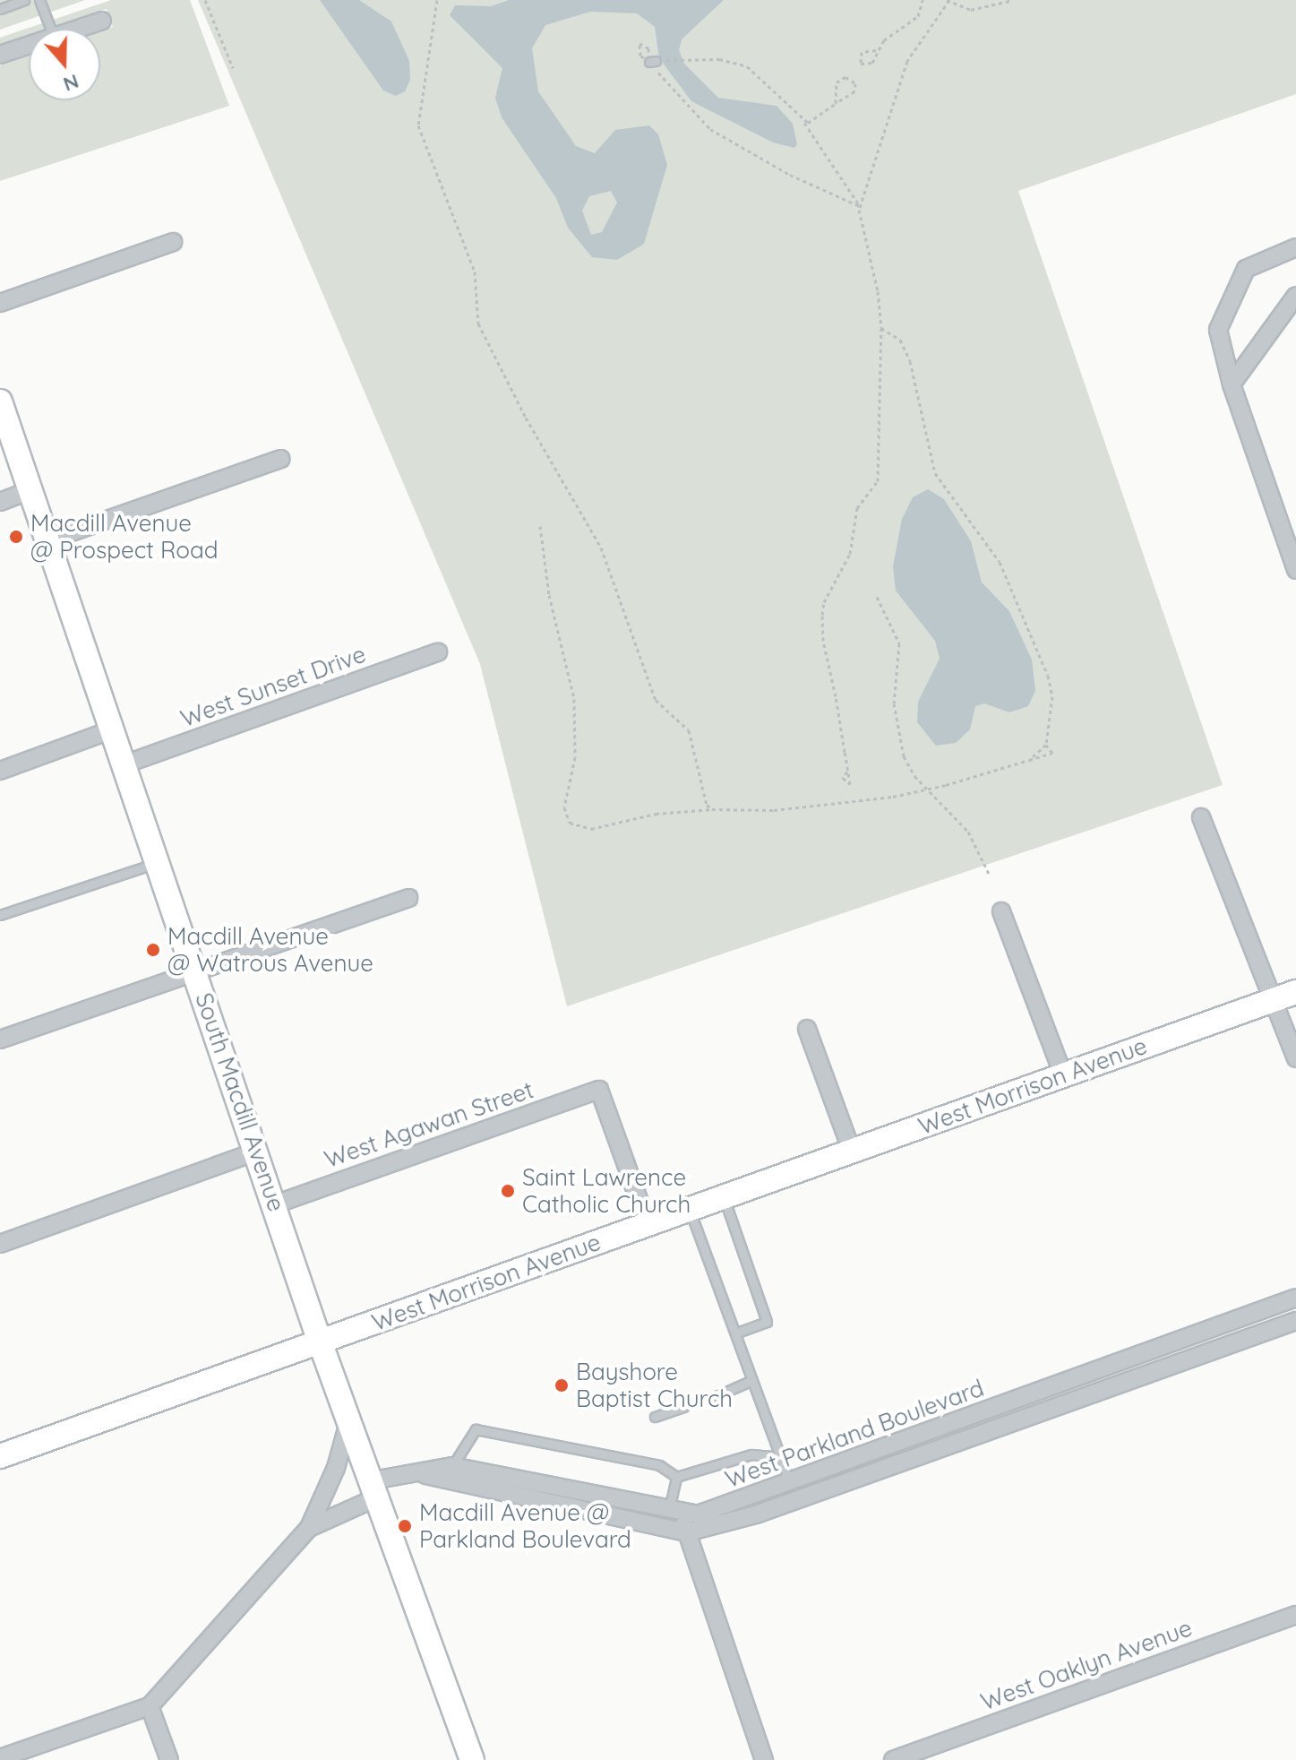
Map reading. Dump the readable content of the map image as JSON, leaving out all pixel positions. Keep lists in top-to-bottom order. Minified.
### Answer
{"streets":{"street":["West Sunset Drive","West Morrison Avenue","South Macdill Avenue","West Agawan Street","West Parkland Boulevard","West Oaklyn Avenue"]},"crossings":[["West Sunset Drive","South Macdill Avenue"],["West Morrison Avenue","South Macdill Avenue"],["West Morrison Avenue","West Agawan Street"],["South Macdill Avenue","West Agawan Street"],["South Macdill Avenue","West Parkland Boulevard"]],"places":["Macdill Avenue @ Prospect Road","Macdill Avenue @ Watrous Avenue","Saint Lawrence Catholic Church","Bayshore Baptist Church","Macdill Avenue @ Parkland Boulevard"],"north":"bottom"}
